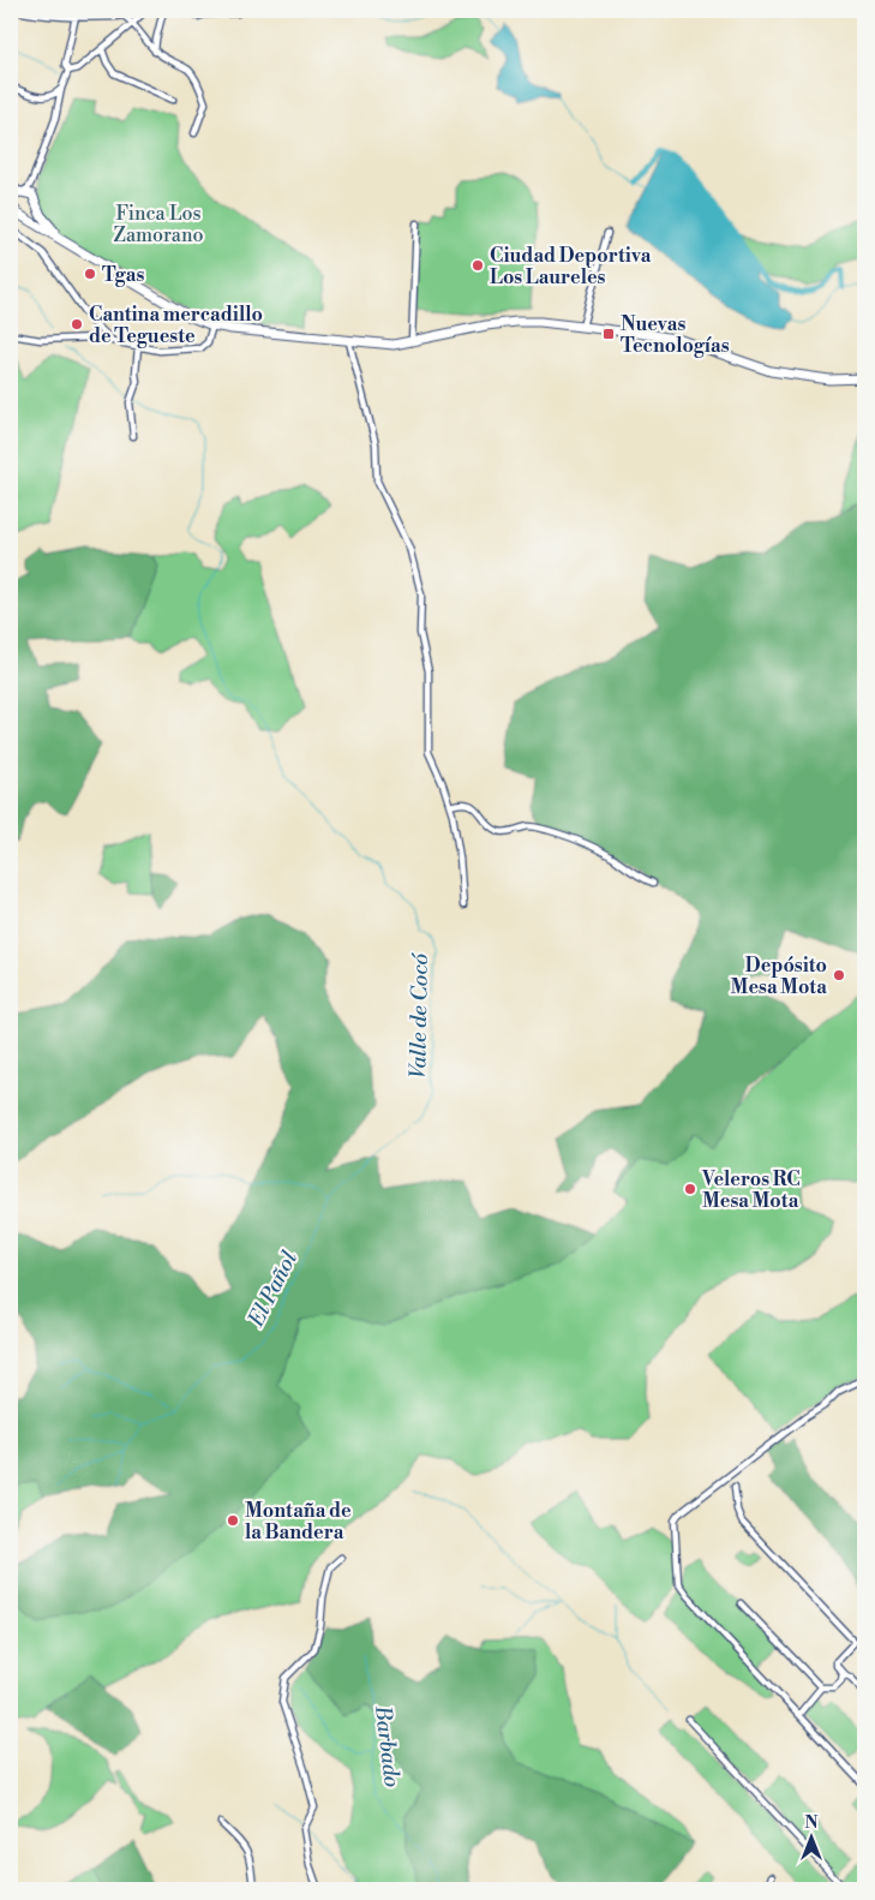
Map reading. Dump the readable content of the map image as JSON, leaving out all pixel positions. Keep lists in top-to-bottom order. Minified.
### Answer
{"water":["Valle de Cocó","El Pañol","Barbado"],"parks":["Finca Los Zamorano"],"places":{"other":["Ciudad Deportiva Los Laureles","Tgas","Cantina mercadillo de Tegueste","Depósito Mesa Mota","Veleros RC Mesa Mota","Montaña de la Bandera"],"transit":["Nuevas Tecnologías"]},"north":"top"}
